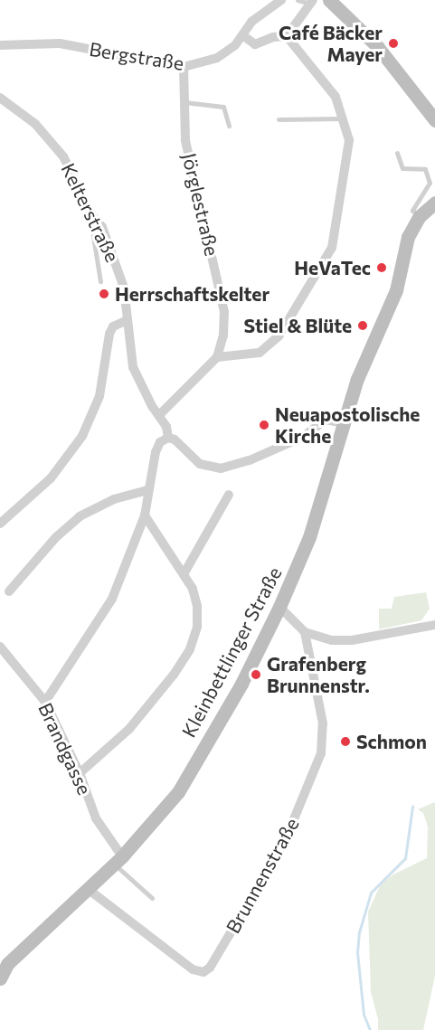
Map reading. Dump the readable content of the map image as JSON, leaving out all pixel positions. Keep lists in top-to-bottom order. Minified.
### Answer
{"streets":{"street":["Bergstraße","Jörglestraße","Kelterstraße","Kleinbettlinger Straße","Brandgasse","Brunnenstraße"]},"crossings":[["Bergstraße","Jörglestraße"],["Kleinbettlinger Straße","Brandgasse"],["Kleinbettlinger Straße","Brunnenstraße"]],"places":["Café Bäcker Mayer","HeVaTec","Herrschaftskelter","Stiel & Blüte","Neuapostolische Kirche","Grafenberg Brunnenstr.","Schmon"]}
